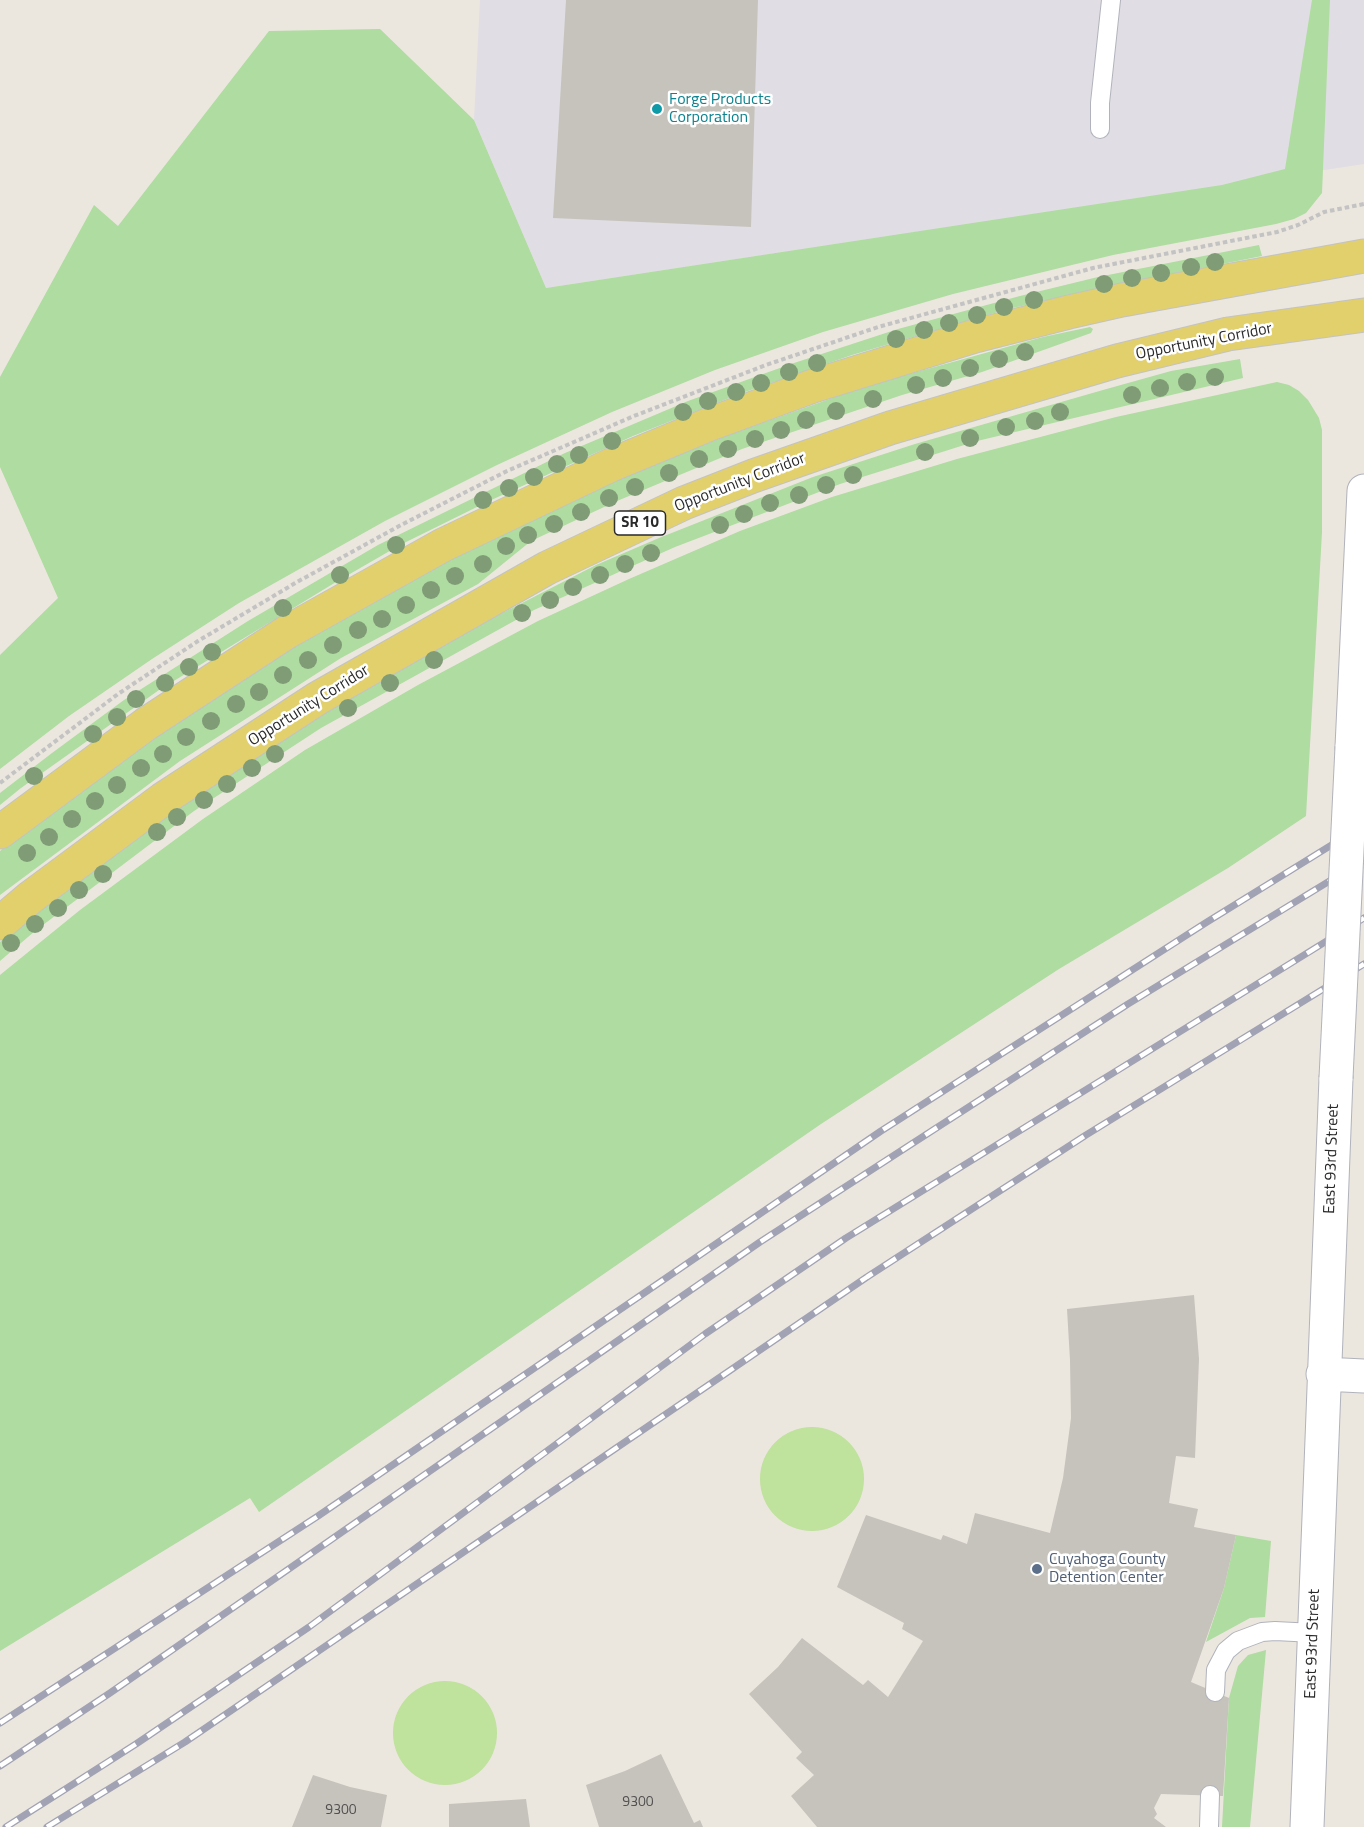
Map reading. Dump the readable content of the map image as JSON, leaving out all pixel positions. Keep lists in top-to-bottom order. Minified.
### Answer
{"streets":{"main road":["Opportunity Corridor","SR 10"],"street":["East 93rd Street"]},"places":["Forge Products Corporation","Cuyahoga County Detention Center"],"house_numbers":["9300","9300"]}
